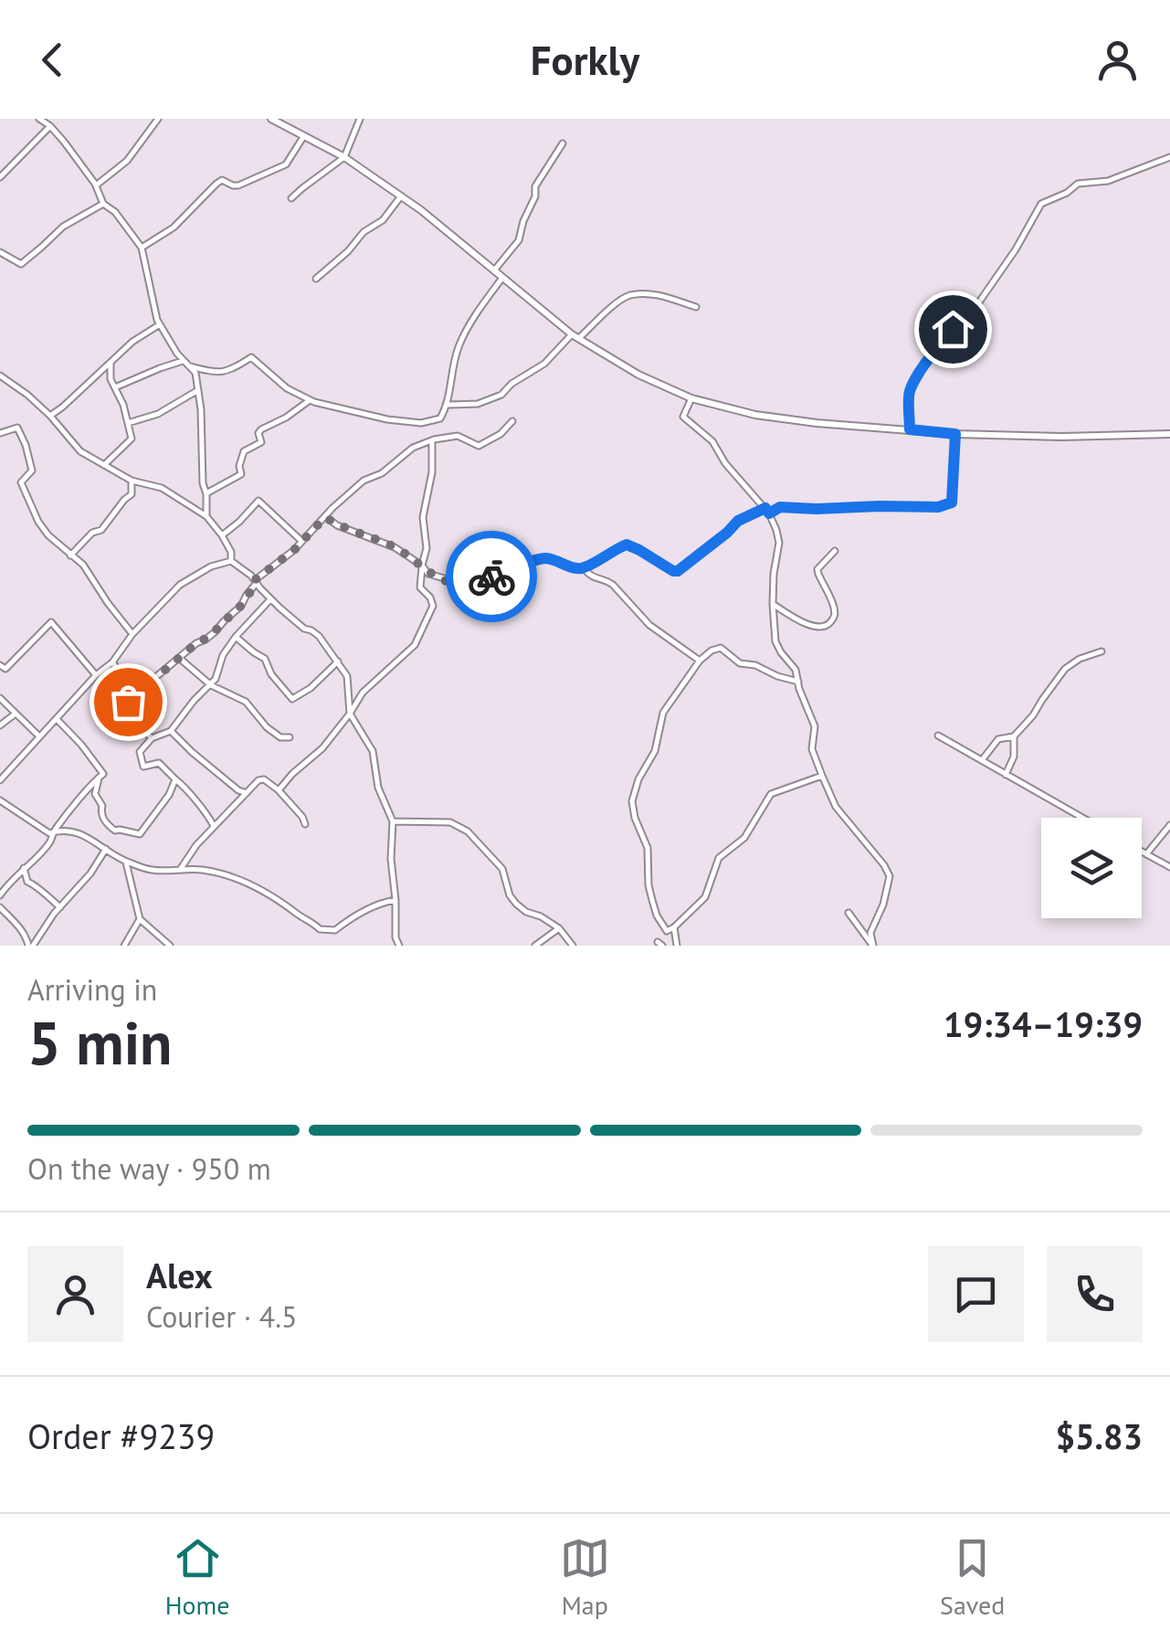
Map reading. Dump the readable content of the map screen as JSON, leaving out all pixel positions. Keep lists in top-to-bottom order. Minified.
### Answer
{"page":{"header":"Forkly","heading":["5 min","Arriving in","19:34–19:39"],"panel":["Alex","Courier · 4.5","Order #9239","$5.83"],"bar":"On the way · 950 m","tabs":["Home","Map","Saved"]}}
